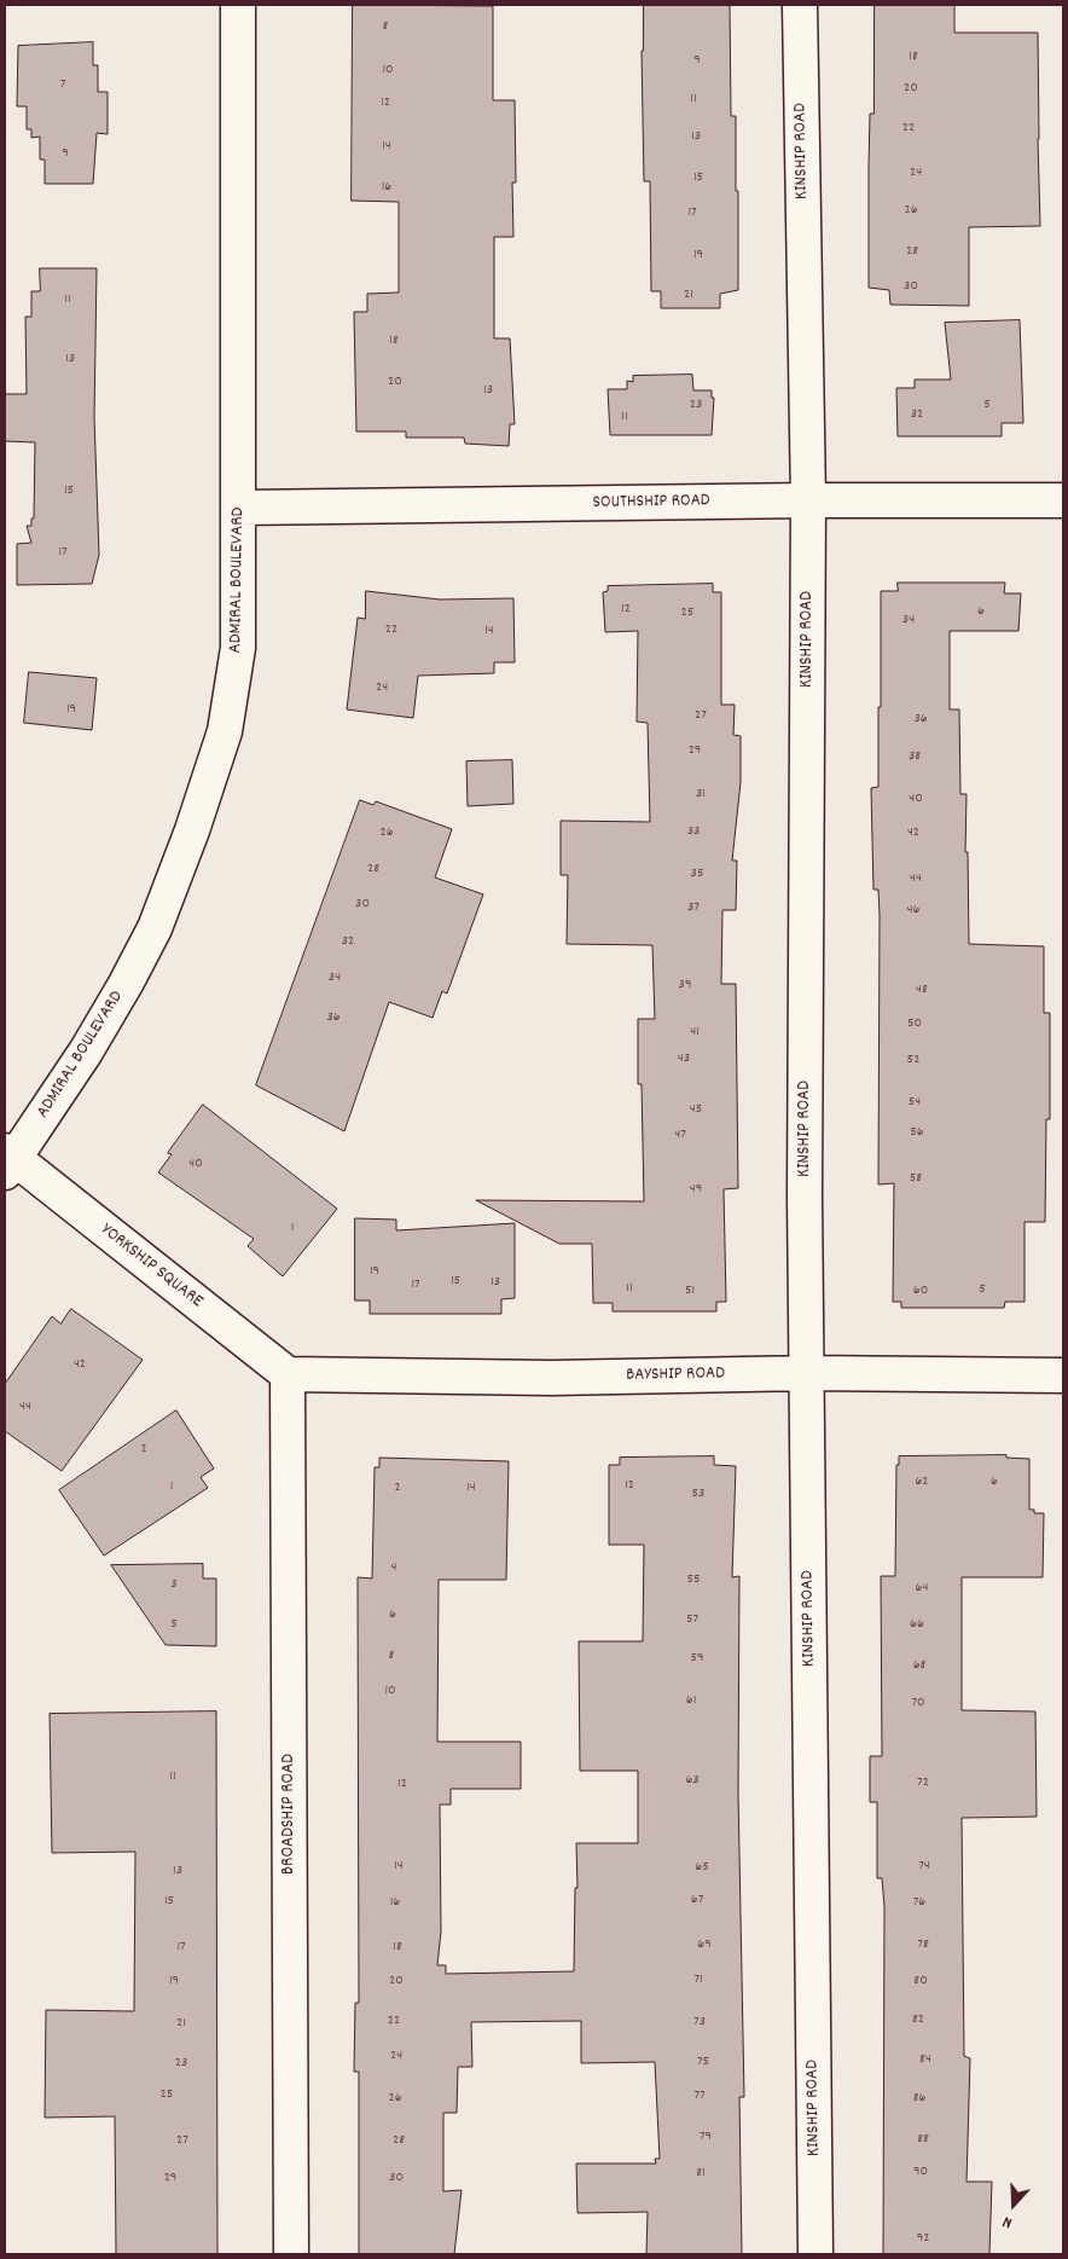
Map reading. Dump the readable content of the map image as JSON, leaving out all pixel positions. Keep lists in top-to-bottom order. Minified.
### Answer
{"streets":{"street":["KINSHIP ROAD","SOUTHSHIP ROAD","ADMIRAL BOULEVARD","YORKSHIP SQUARE","BAYSHIP ROAD","BROADSHIP ROAD"]},"crossings":[["KINSHIP ROAD","SOUTHSHIP ROAD"],["KINSHIP ROAD","BAYSHIP ROAD"],["SOUTHSHIP ROAD","ADMIRAL BOULEVARD"],["ADMIRAL BOULEVARD","YORKSHIP SQUARE"],["YORKSHIP SQUARE","BAYSHIP ROAD"],["YORKSHIP SQUARE","BROADSHIP ROAD"],["BAYSHIP ROAD","BROADSHIP ROAD"]],"house_numbers":["8","18","9","10","7","20","11","12","22","13","14","9","24","15","16","26","17","28","19","30","21","11","18","13","20","13","23","5","32","11","15","17","12","6","25","34","22","14","24","19","27","36","29","38","31","40","33","26","42","28","35","44","30","37","46","32","34","39","48","36","50","41","43","52","54","45","56","47","40","58","49","1","19","15","13","17","11","5","51","60","42","44","2","62","6","12","1","2","14","53","4","55","3","64","6","57","5","66","8","59","68","10","61","70","11","63","72","12","14","74","65","13","67","15","16","76","69","78","17","18","71","19","20","80","82","22","73","21","24","84","75","23","25","77","26","86","79","88","27","28","90","81","29","30","92"],"north":"bottom"}
